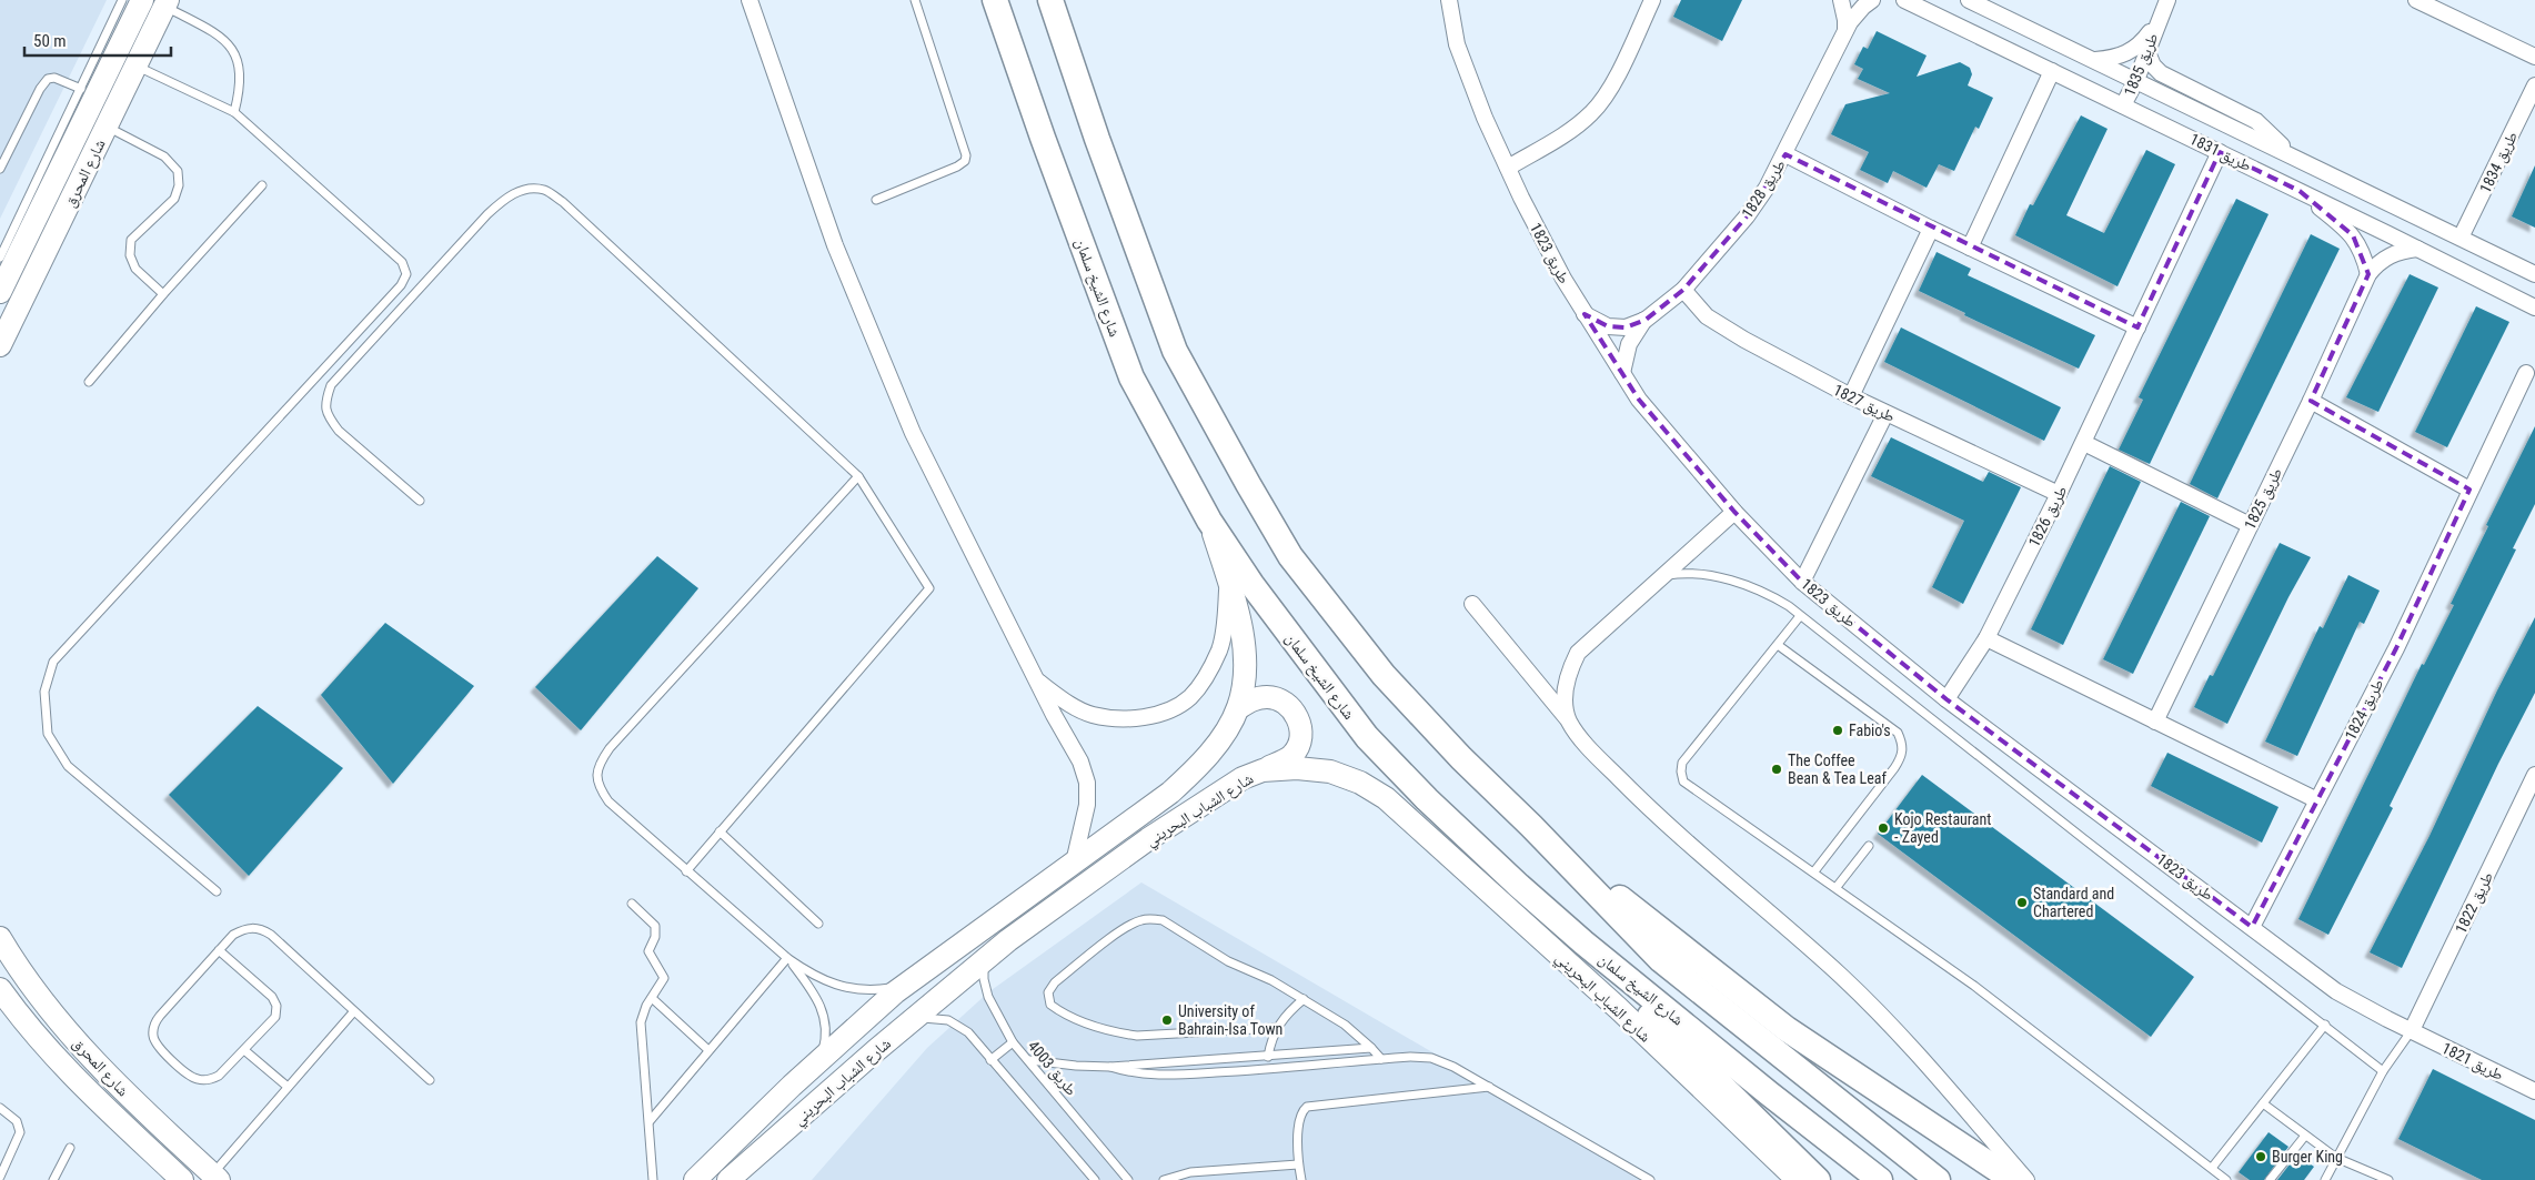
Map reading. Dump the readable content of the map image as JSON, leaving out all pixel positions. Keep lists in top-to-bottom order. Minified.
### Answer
{"streets":{"main road":["شارع الشيخ سلمان"],"street":["طريق 1835","طريق 1831","طريق 1834","شارع المحرق","طريق 1828","طريق 1823","طريق 1827","طريق 1825","طريق 1826","طريق 1824","شارع الشباب البحريني","طريق 1822","طريق 1821"],"lane":["طريق 4003"]},"crossings":[["طريق 1835","طريق 1831"],["طريق 1831","طريق 1834"],["طريق 1831","طريق 1825"],["طريق 1831","طريق 1826"],["طريق 1828","طريق 1823"],["طريق 1828","طريق 1827"],["طريق 1823","طريق 1826"],["طريق 1823","طريق 1824"],["طريق 1823","طريق 1822"],["طريق 1823","طريق 1821"],["شارع الشيخ سلمان","شارع الشباب البحريني"],["طريق 1827","طريق 1826"],["شارع الشباب البحريني","طريق 4003"],["طريق 1822","طريق 1821"]],"places":["Fabio's","The Coffee Bean & Tea Leaf","Kojo Restaurant - Zayed","Standard and Chartered","University of Bahrain-Isa Town","Burger King"],"scale_bar":"50 m"}
